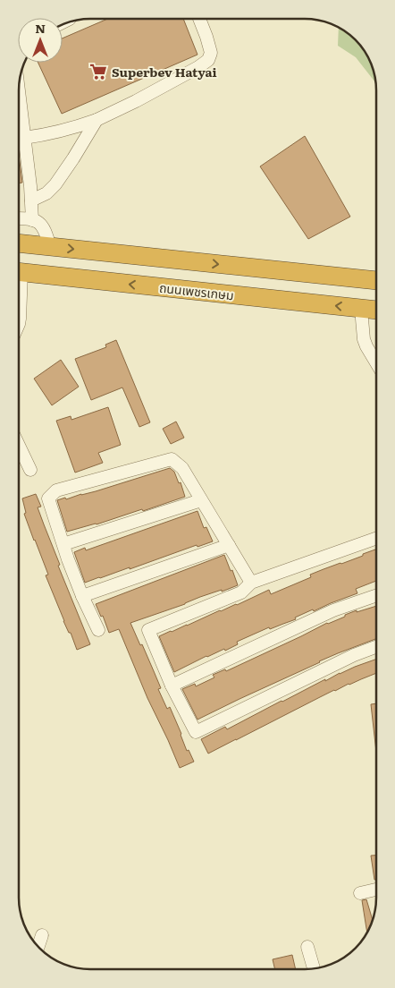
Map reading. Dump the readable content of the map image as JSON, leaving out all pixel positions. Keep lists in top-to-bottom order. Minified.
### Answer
{"streets":{"highway":["ถนนเพชรเกษม"]},"places":{"supermarket":["Superbev Hatyai"]},"north":"top"}
